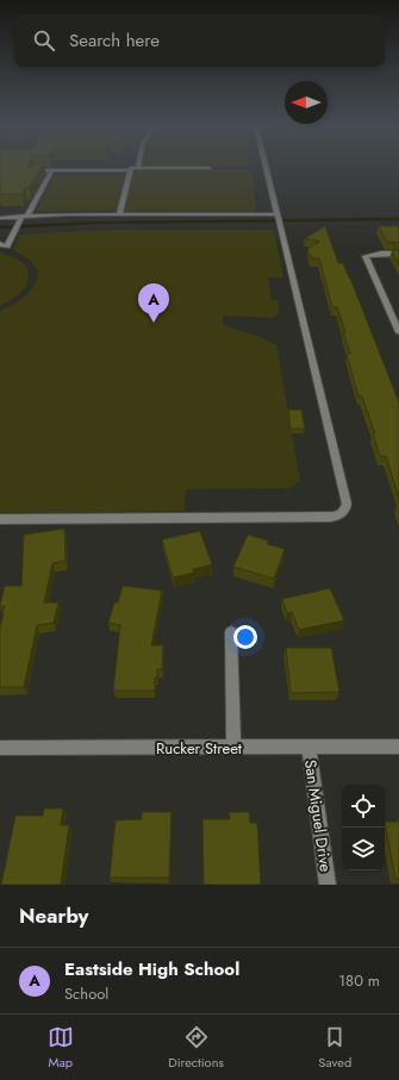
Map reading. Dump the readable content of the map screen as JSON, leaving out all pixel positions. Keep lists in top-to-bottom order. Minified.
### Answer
{"streets":{"street":["Rucker Street","San Miguel Drive"]},"crossings":[["Rucker Street","San Miguel Drive"]],"north":"left","page":{"search":"Search here","pins":"A","heading":"Nearby","list":[{"mark":"A","name":"Eastside High School","note":"School","value":"180 m"}],"nav":["Map","Directions","Saved"]}}
